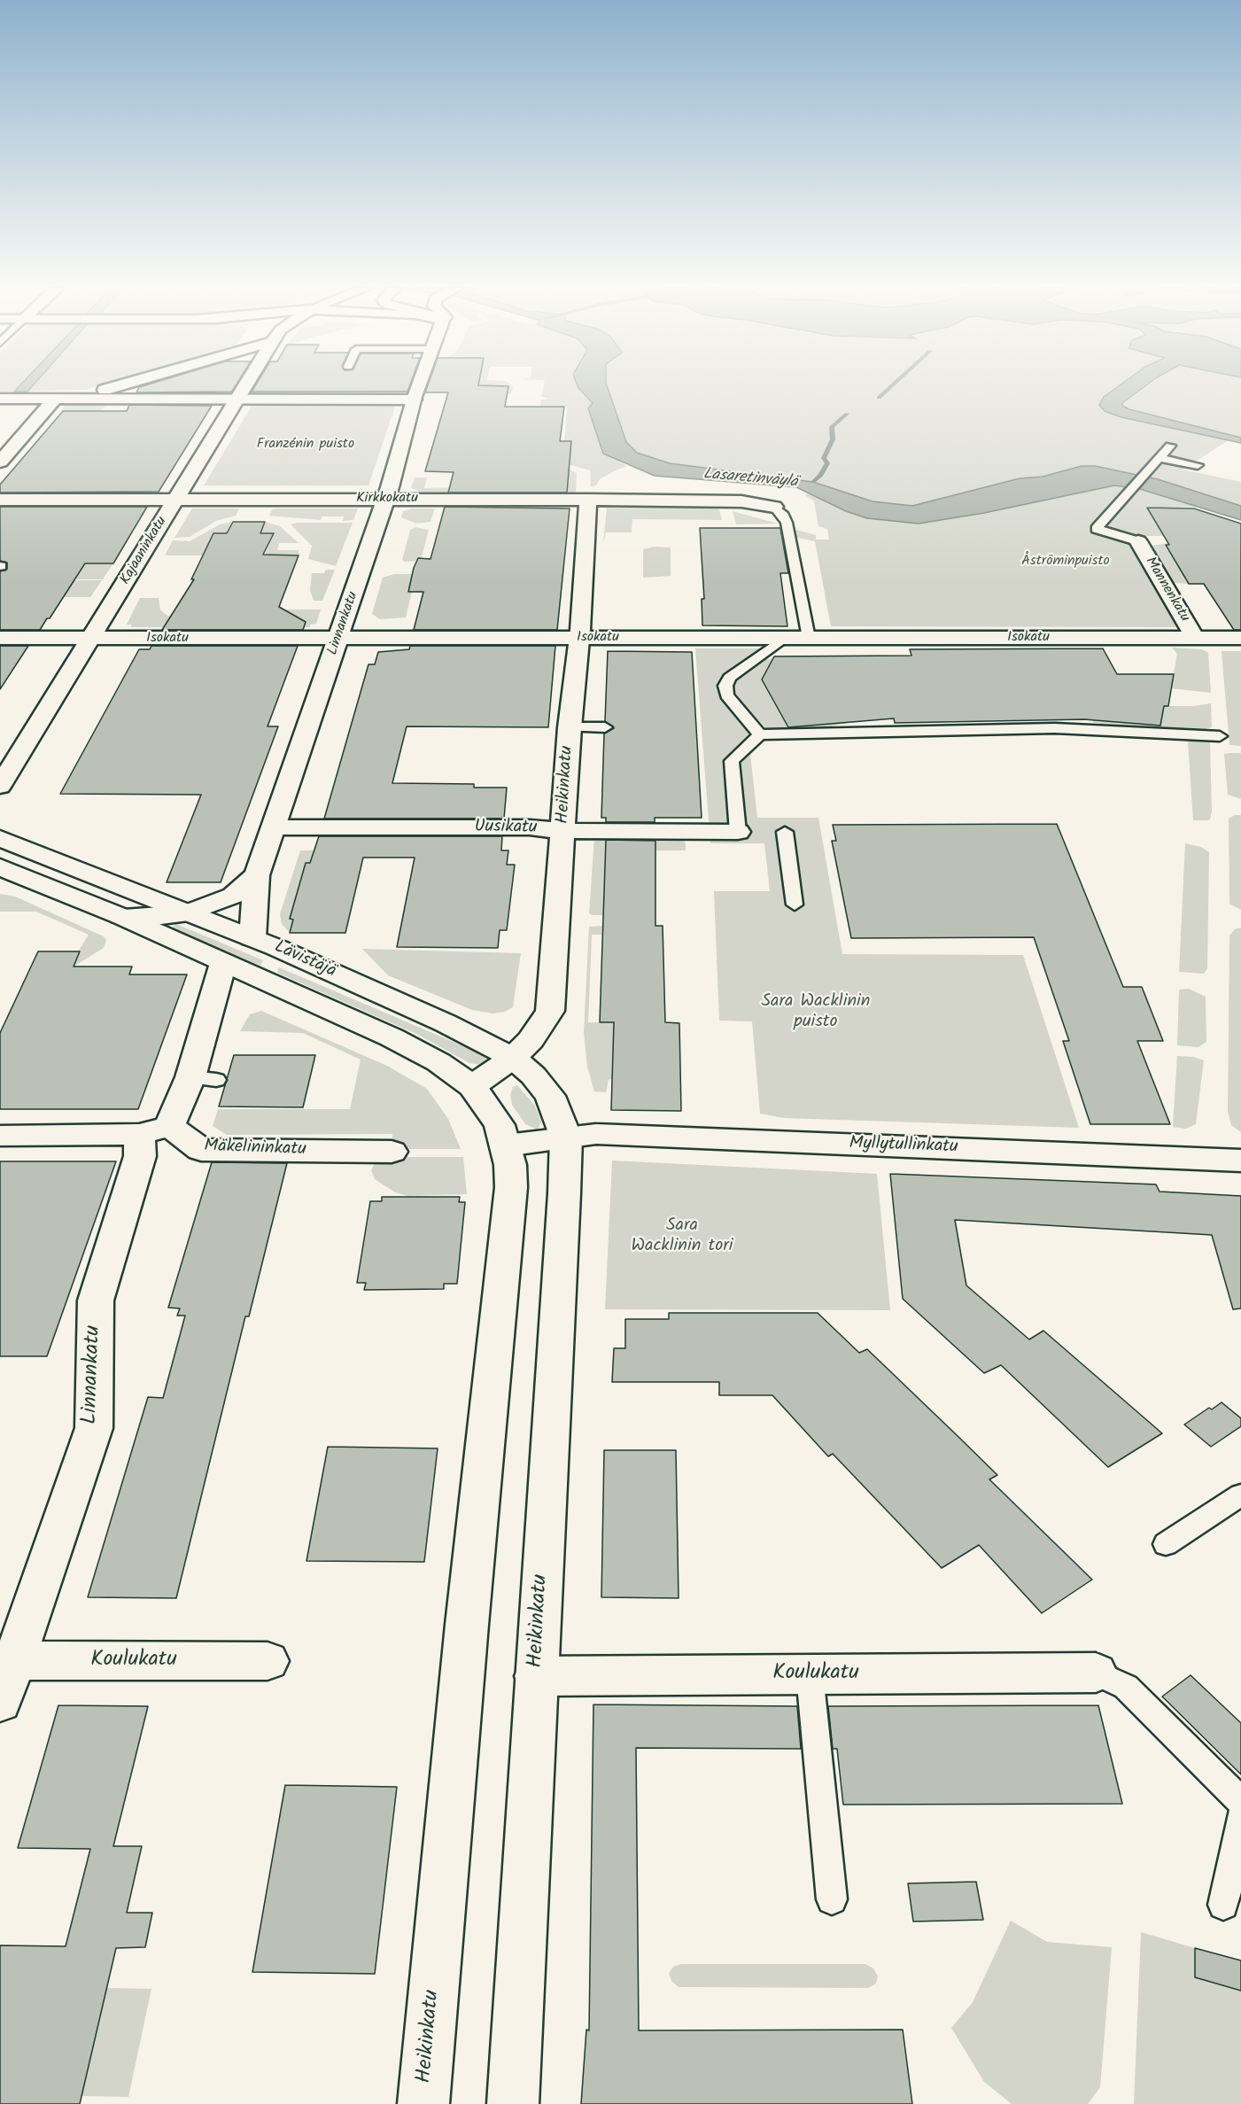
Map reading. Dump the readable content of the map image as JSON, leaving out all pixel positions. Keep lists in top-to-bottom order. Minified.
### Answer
{"streets":{"main road":["Kirkkokatu","Kajaaninkatu","Mannenkatu","Linnankatu","Isokatu","Heikinkatu","Uusikatu","Lävistäjä","Myllytullinkatu","Mäkelininkatu","Koulukatu"]},"crossings":[["Kirkkokatu","Kajaaninkatu"],["Kirkkokatu","Linnankatu"],["Kirkkokatu","Heikinkatu"],["Kajaaninkatu","Isokatu"],["Mannenkatu","Isokatu"],["Linnankatu","Isokatu"],["Linnankatu","Uusikatu"],["Linnankatu","Lävistäjä"],["Linnankatu","Mäkelininkatu"],["Linnankatu","Koulukatu"],["Isokatu","Heikinkatu"],["Heikinkatu","Uusikatu"],["Heikinkatu","Lävistäjä"],["Heikinkatu","Myllytullinkatu"],["Heikinkatu","Koulukatu"],["Lävistäjä","Myllytullinkatu"]],"water":["Lasaretinväylä"],"parks":["Franzénin puisto","Åströminpuisto","Sara Wacklinin puisto","Sara Wacklinin tori"]}
